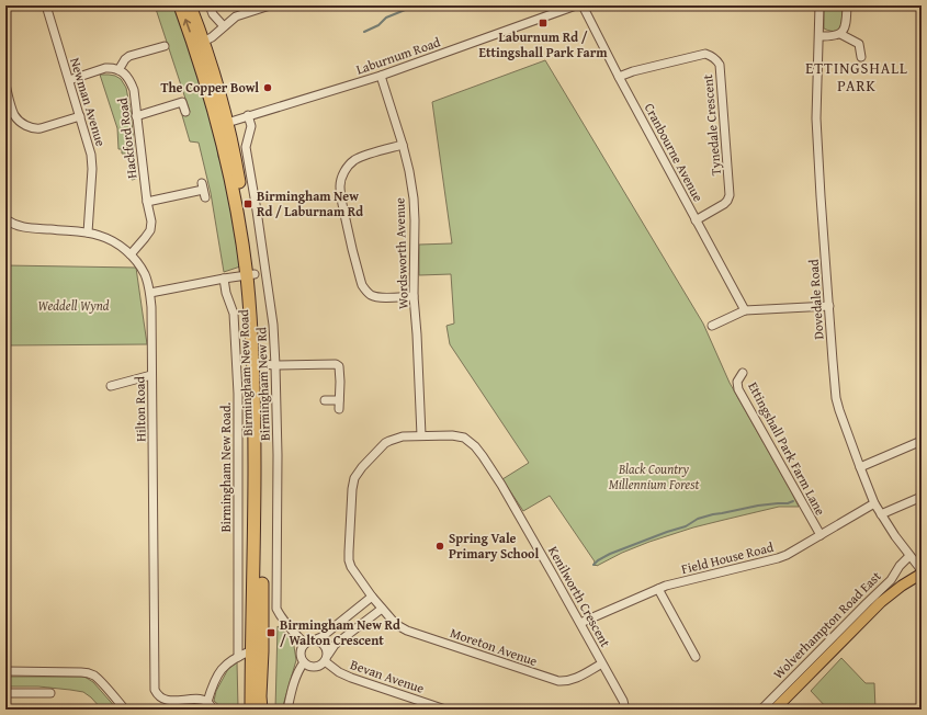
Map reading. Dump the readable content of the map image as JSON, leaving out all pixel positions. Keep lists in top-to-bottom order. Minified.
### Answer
{"streets":{"highway":["Birmingham New Road"],"main road":["Wolverhampton Road East"],"street":["Laburnum Road","Newman Avenue","Tynedale Crescent","Hackford Road","Cranbourne Avenue","Wordsworth Avenue","Dovedale Road","Birmingham New Rd","Hilton Road","Ettingshall Park Farm Lane","Birmingham New Road.","Field House Road","Kenilworth Crescent","Moreton Avenue","Bevan Avenue"]},"crossings":[["Laburnum Road","Wordsworth Avenue"],["Laburnum Road","Birmingham New Road"],["Laburnum Road","Birmingham New Rd"],["Newman Avenue","Hilton Road"],["Tynedale Crescent","Cranbourne Avenue"],["Hackford Road","Hilton Road"],["Wordsworth Avenue","Kenilworth Crescent"],["Dovedale Road","Field House Road"],["Dovedale Road","Wolverhampton Road East"],["Birmingham New Rd","Bevan Avenue"],["Ettingshall Park Farm Lane","Field House Road"],["Field House Road","Kenilworth Crescent"],["Kenilworth Crescent","Moreton Avenue"]],"districts":["ETTINGSHALL PARK"],"parks":["Weddell Wynd","Black Country Millennium Forest"],"places":{"transit":["Laburnum Rd / Ettingshall Park Farm","Birmingham New Rd / Laburnam Rd","Birmingham New Rd / Walton Crescent"],"other":["The Copper Bowl","Spring Vale Primary School"]}}
